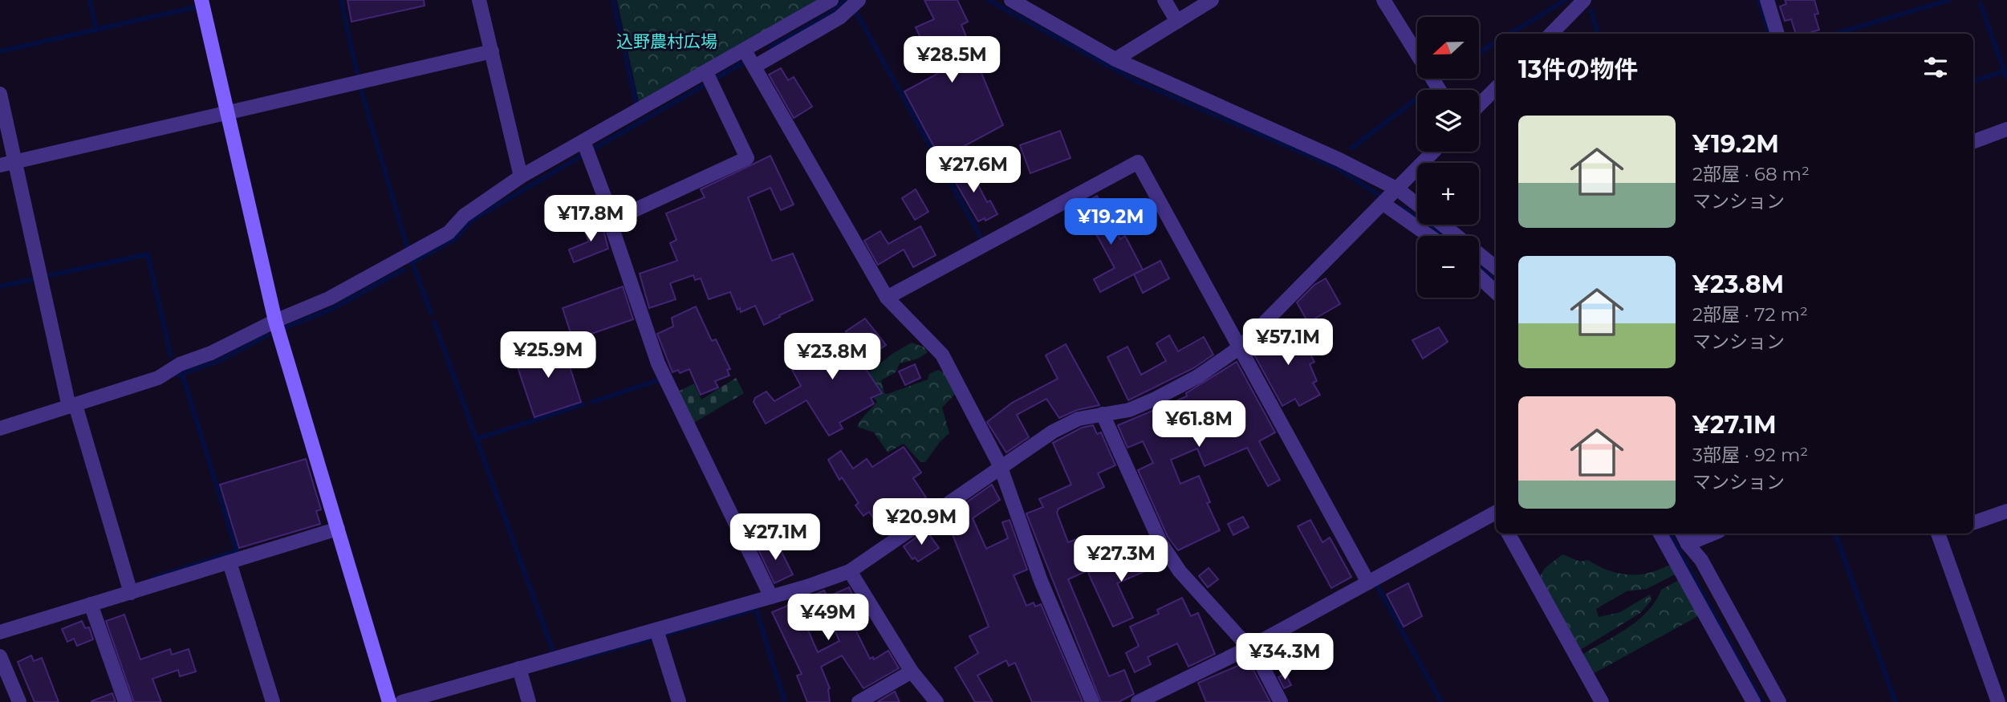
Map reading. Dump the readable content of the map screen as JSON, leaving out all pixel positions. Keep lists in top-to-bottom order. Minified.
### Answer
{"parks":["込野農村広場"],"north":"left","page":{"map_buttons":["+","−"],"heading":"13件の物件","price":["¥28.5M","¥27.6M","¥17.8M","¥19.2M","¥57.1M","¥25.9M","¥23.8M","¥61.8M","¥20.9M","¥27.1M","¥27.3M","¥49M","¥34.3M"],"list":[{"name":"¥19.2M","note":"2部屋 · 68 m² · マンション"},{"name":"¥23.8M","note":"2部屋 · 72 m² · マンション"},{"name":"¥27.1M","note":"3部屋 · 92 m² · マンション"}]}}
